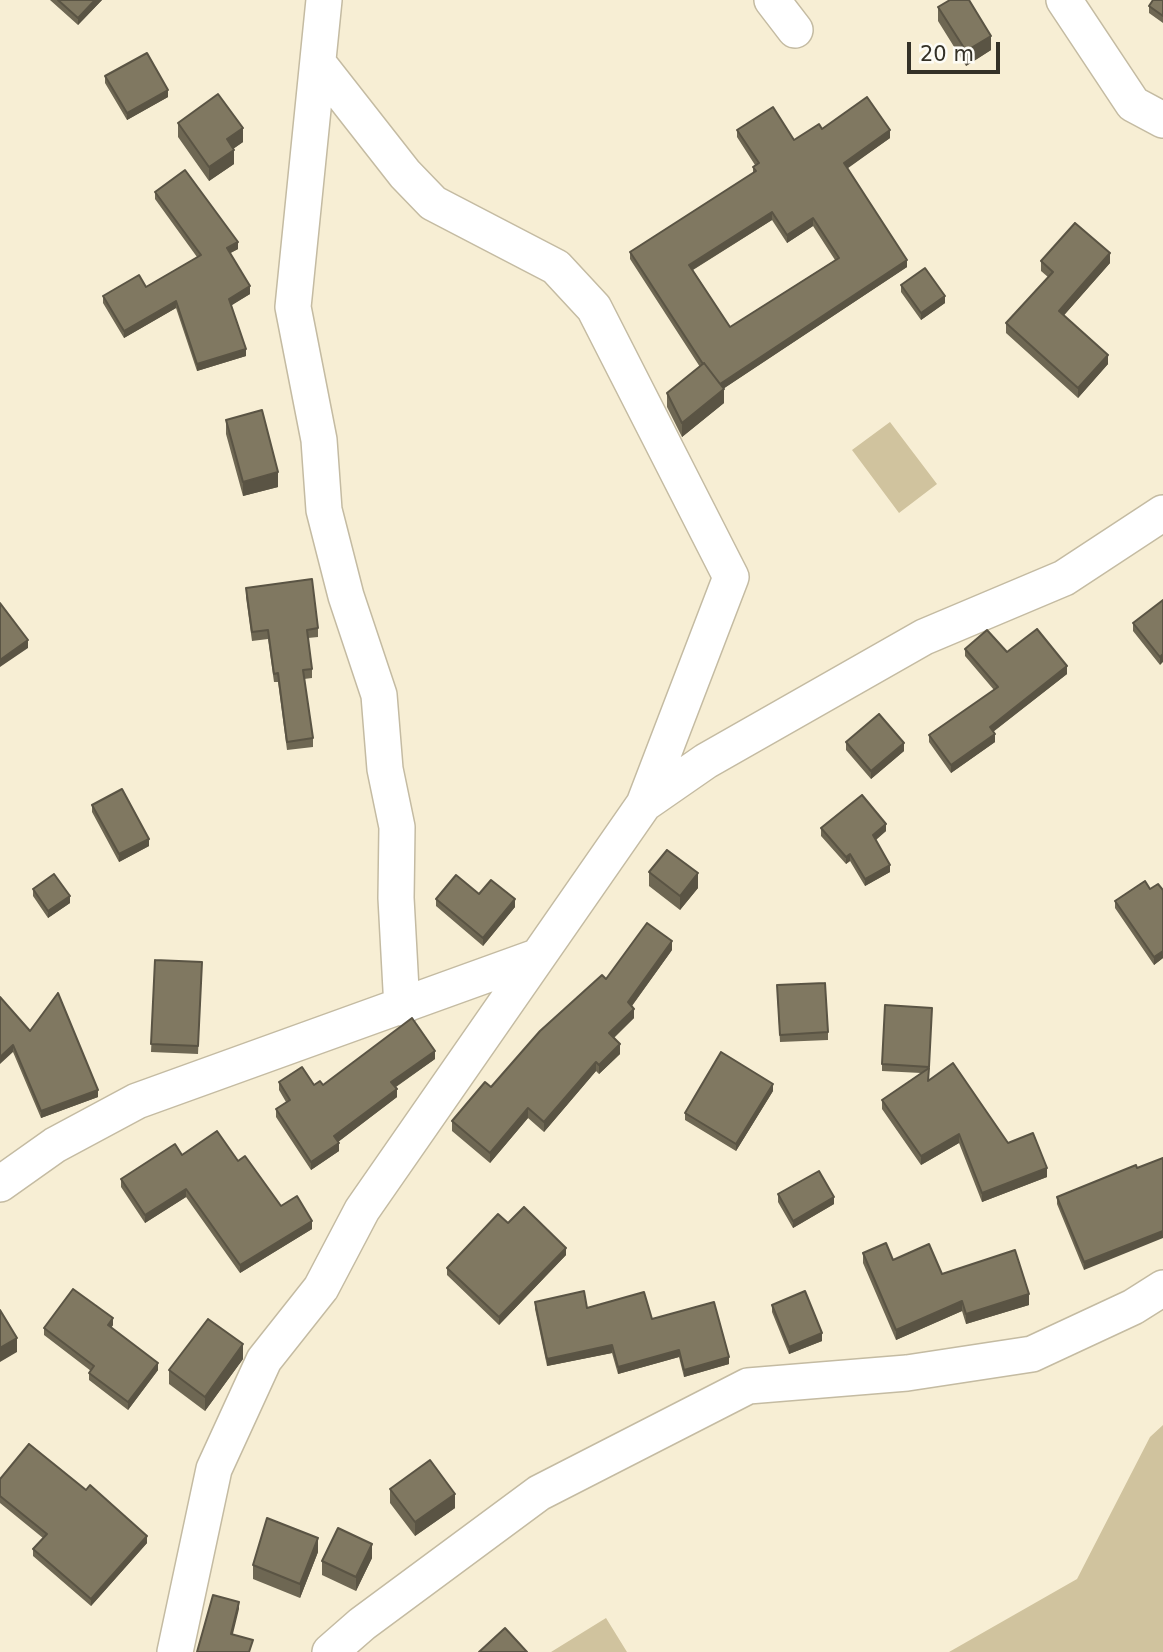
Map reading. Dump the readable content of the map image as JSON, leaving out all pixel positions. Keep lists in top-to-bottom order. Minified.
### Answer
{"scale_bar":"20 m"}
